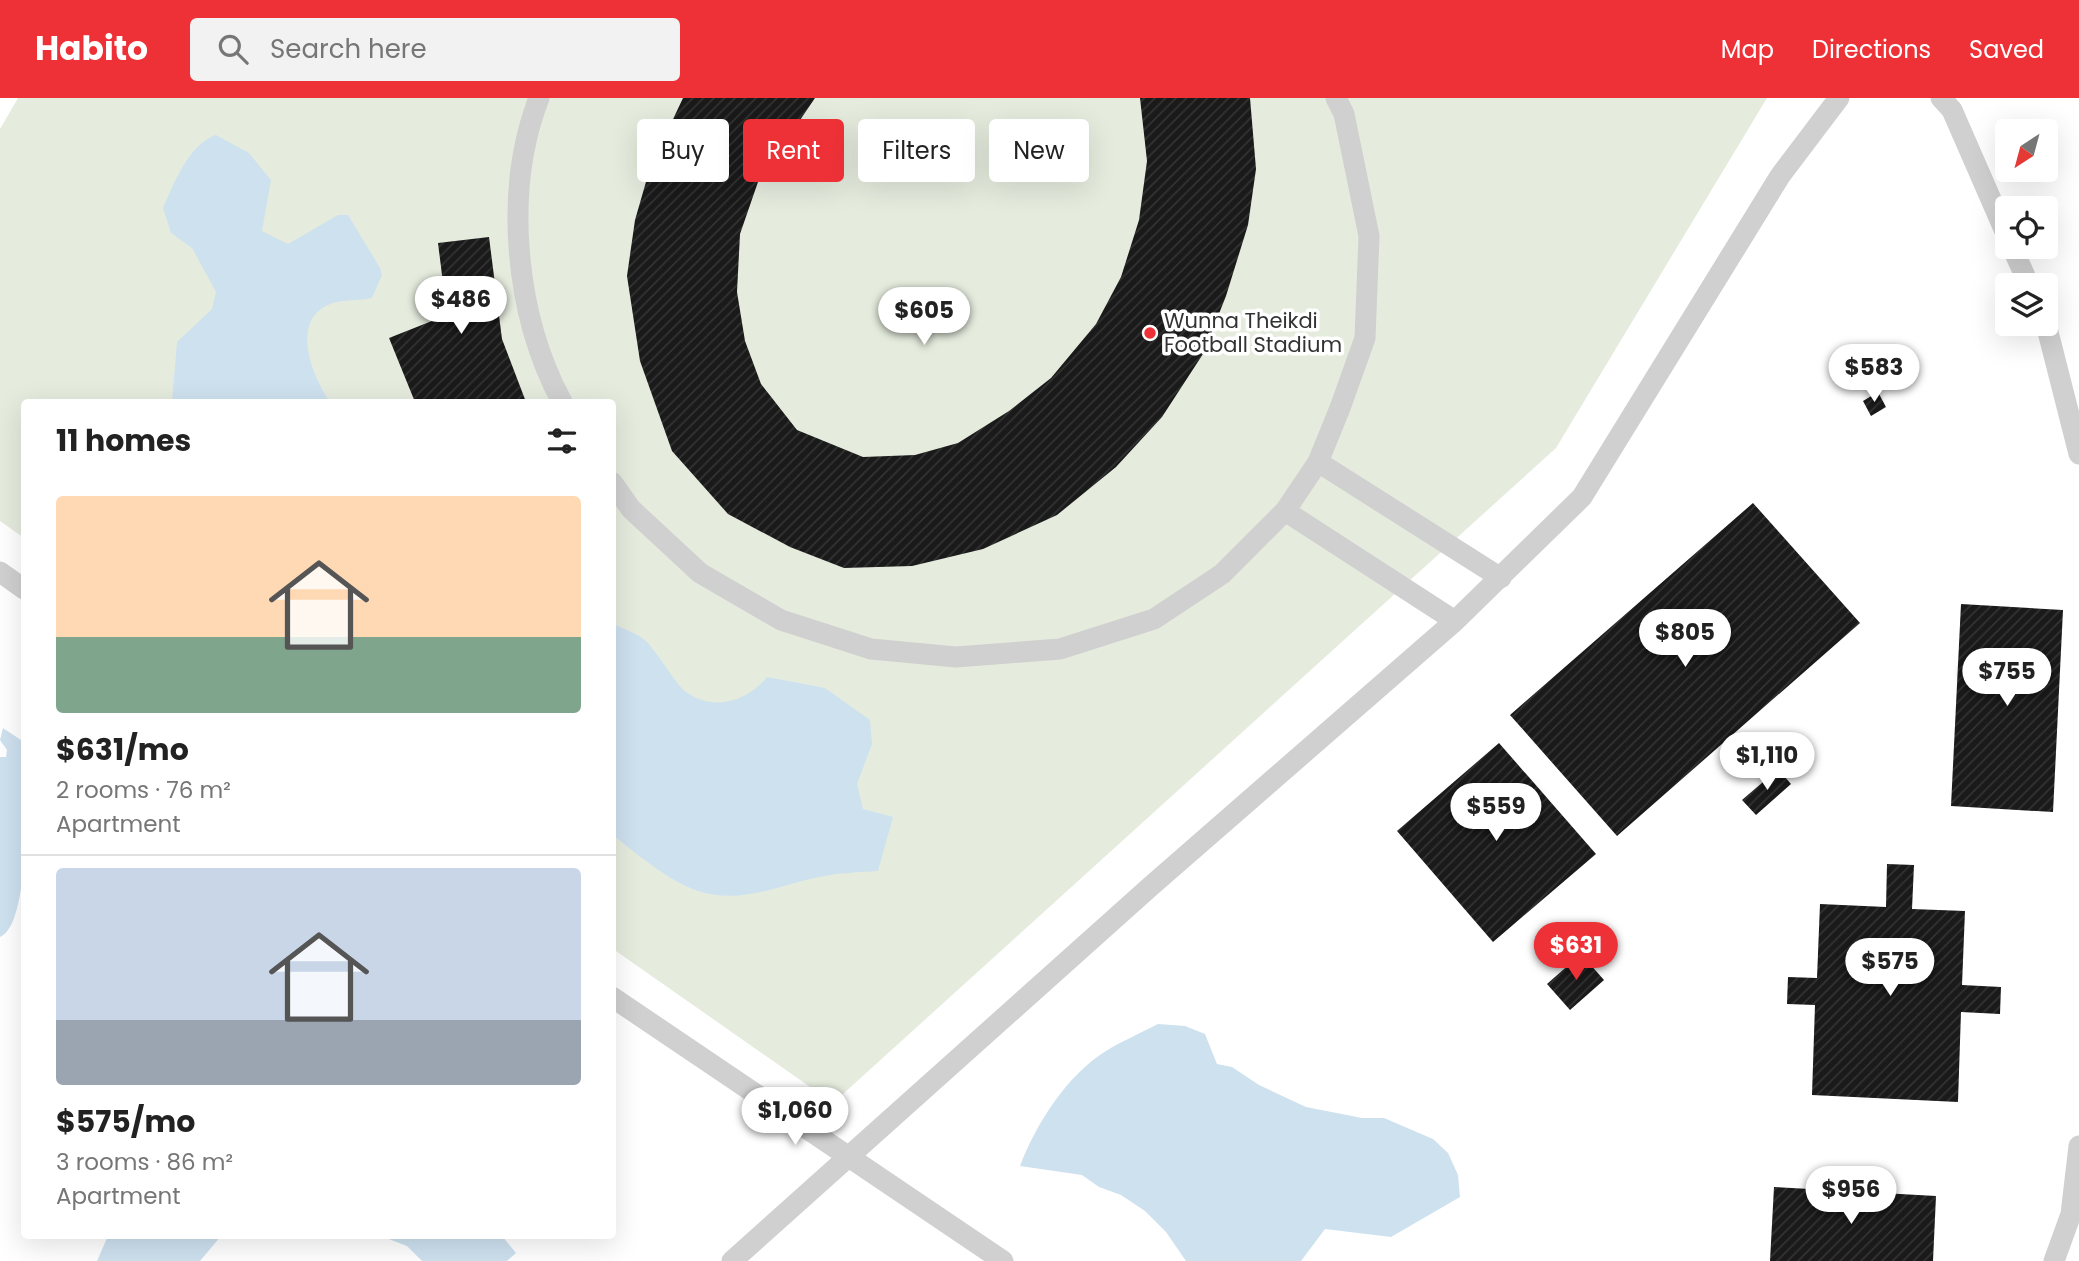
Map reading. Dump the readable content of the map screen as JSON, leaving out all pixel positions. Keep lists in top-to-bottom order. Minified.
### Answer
{"places":["Wunna Theikdi Football Stadium"],"north":"bottom left","page":{"header":"Habito","search":"Search here","nav":["Map","Directions","Saved"],"chip":["Buy","Rent","Filters","New"],"price":["$486","$605","$583","$805","$755","$1,110","$559","$631","$575","$1,060","$956"],"heading":"11 homes","list":[{"name":"$631/mo","note":"2 rooms · 76 m² · Apartment"},{"name":"$575/mo","note":"3 rooms · 86 m² · Apartment"}]}}
